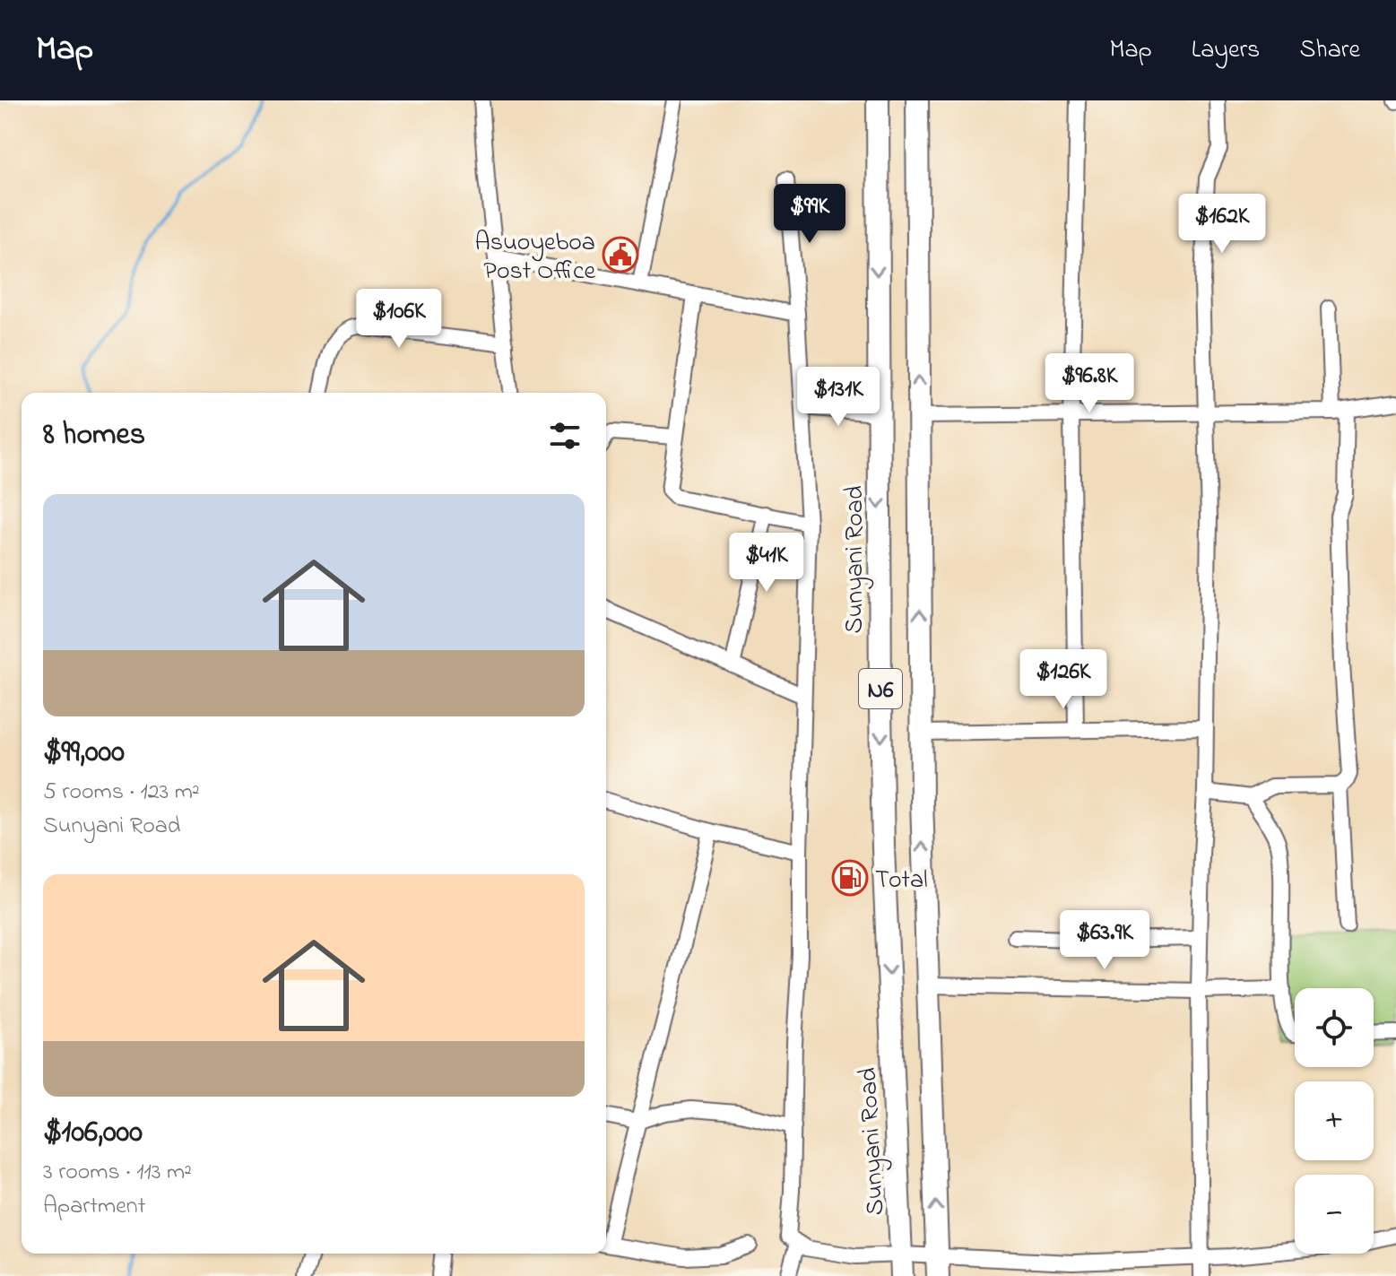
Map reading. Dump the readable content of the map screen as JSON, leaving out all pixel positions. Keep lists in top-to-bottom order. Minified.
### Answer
{"streets":{"main road":["Sunyani Road","N6"]},"places":{"public building":["Asuoyeboa Post Office"],"fuel station":["Total"]},"page":{"header":"Map","nav":["Map","Layers","Share"],"price":["$99K","$162K","$106K","$96.8K","$131K","$41K","$126K","$63.9K"],"heading":"8 homes","list":[{"name":"$99,000","note":"5 rooms · 123 m² · Sunyani Road"},{"name":"$106,000","note":"3 rooms · 113 m² · Apartment"}],"map_buttons":["+","−"]}}
